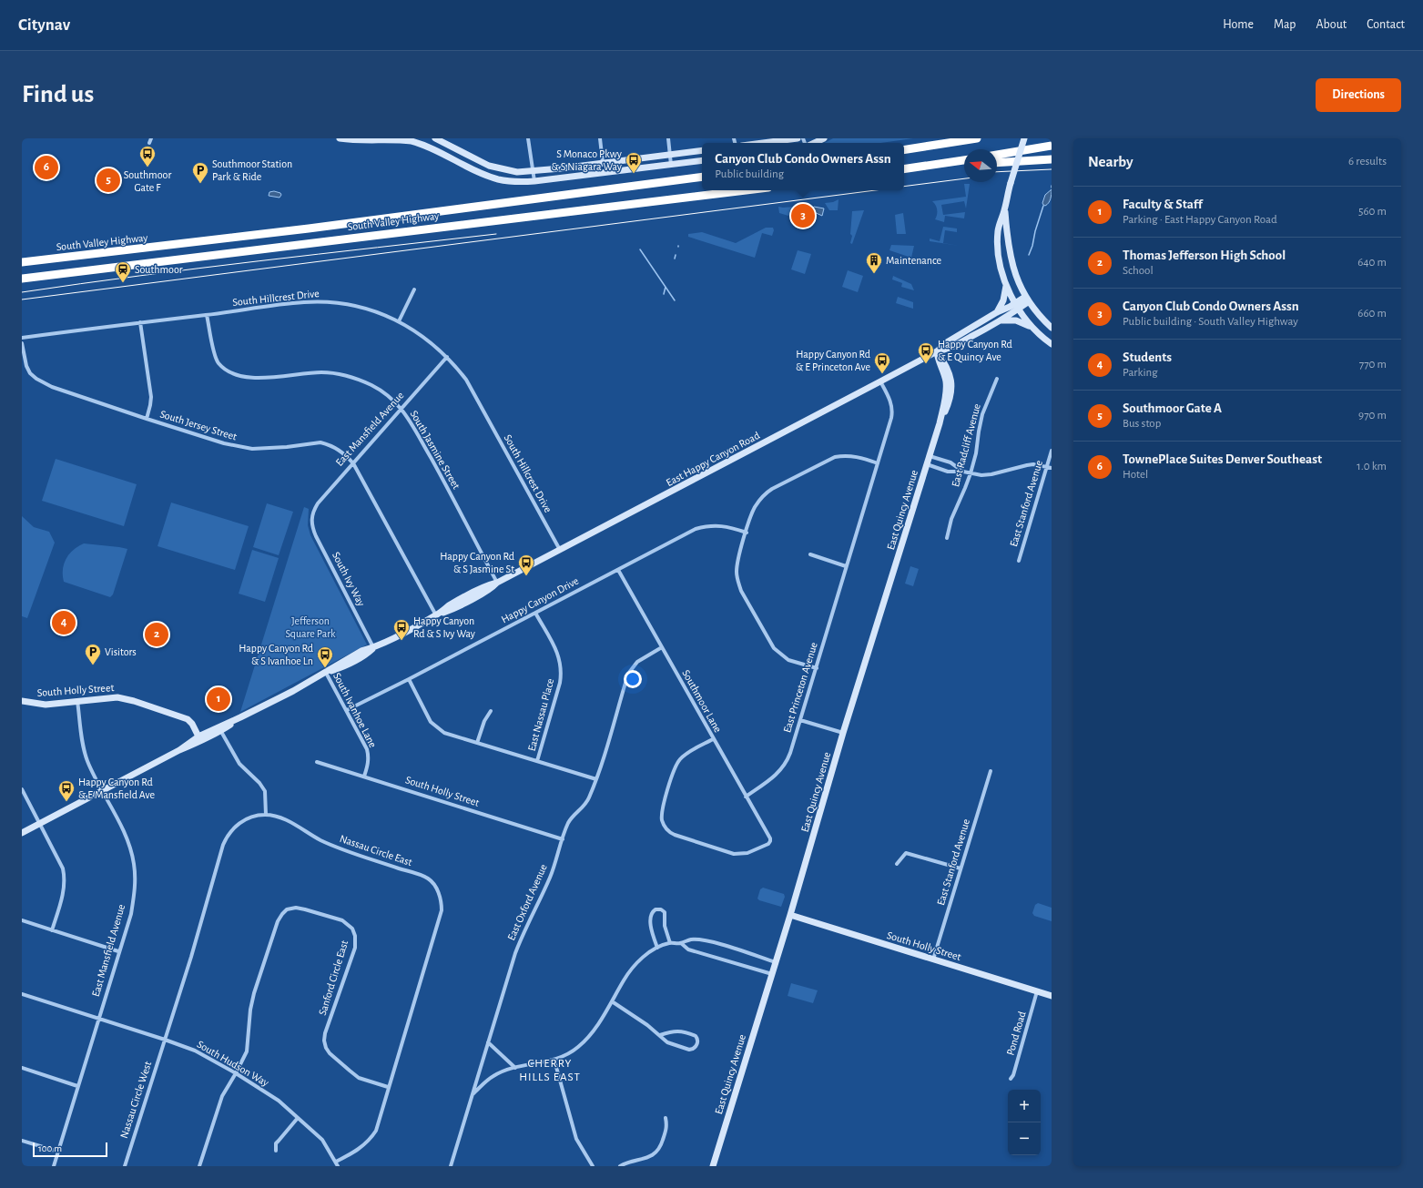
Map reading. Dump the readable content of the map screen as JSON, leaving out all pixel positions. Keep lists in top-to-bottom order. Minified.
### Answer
{"streets":{"highway":["South Valley Highway"],"street":["South Hillcrest Drive","South Jersey Street","East Mansfield Avenue","East Radcliff Avenue","South Jasmine Street","East Happy Canyon Road","East Stanford Avenue","East Quincy Avenue","South Ivy Way","Happy Canyon Drive","East Princeton Avenue","South Holly Street","Southmoor Lane","South Ivanhoe Lane","East Nassau Place","Nassau Circle East","East Oxford Avenue","Sanford Circle East","Pond Road","South Hudson Way","Nassau Circle West"]},"crossings":[["South Hillcrest Drive","East Mansfield Avenue"],["South Hillcrest Drive","South Jasmine Street"],["South Hillcrest Drive","East Happy Canyon Road"],["South Jersey Street","East Mansfield Avenue"],["South Jersey Street","East Happy Canyon Road"],["East Mansfield Avenue","South Jasmine Street"],["East Mansfield Avenue","East Happy Canyon Road"],["East Mansfield Avenue","South Ivy Way"],["East Mansfield Avenue","South Holly Street"],["East Mansfield Avenue","South Hudson Way"],["South Jasmine Street","East Happy Canyon Road"],["East Happy Canyon Road","East Quincy Avenue"],["East Happy Canyon Road","South Ivy Way"],["East Happy Canyon Road","East Princeton Avenue"],["East Happy Canyon Road","South Holly Street"],["East Happy Canyon Road","South Ivanhoe Lane"],["East Stanford Avenue","South Holly Street"],["East Quincy Avenue","South Holly Street"],["Happy Canyon Drive","Southmoor Lane"],["Happy Canyon Drive","South Ivanhoe Lane"],["Happy Canyon Drive","East Nassau Place"],["East Princeton Avenue","Southmoor Lane"],["South Holly Street","South Ivanhoe Lane"],["South Holly Street","East Oxford Avenue"],["South Holly Street","Pond Road"],["Southmoor Lane","East Oxford Avenue"],["Nassau Circle East","Sanford Circle East"],["Nassau Circle East","South Hudson Way"],["Nassau Circle East","Nassau Circle West"],["Sanford Circle East","South Hudson Way"],["South Hudson Way","Nassau Circle West"]],"districts":["CHERRY HILLS EAST"],"parks":["Jefferson Square Park"],"places":{"bus stop":["Southmoor Gate F","S Monaco Pkwy & S Niagara Way","Happy Canyon Rd & E Quincy Ave","Happy Canyon Rd & E Princeton Ave","Happy Canyon Rd & S Jasmine St","Happy Canyon Rd & S Ivy Way","Happy Canyon Rd & S Ivanhoe Ln","Happy Canyon Rd & E Mansfield Ave"],"parking":["Southmoor Station Park & Ride","Visitors"],"building":["Maintenance"],"station":["Southmoor"]},"scale_bar":"100 m","north":"left","page":{"header":"Citynav","nav":["Home","Map","About","Contact"],"buttons":"Directions","title":"Find us","heading":["Nearby","6 results"],"popup":["Canyon Club Condo Owners Assn","Public building"],"pins":["6","5","3","4","2","1"],"list":[{"mark":"1","name":"Faculty & Staff","note":"Parking · East Happy Canyon Road","value":"560 m"},{"mark":"2","name":"Thomas Jefferson High School","note":"School","value":"640 m"},{"mark":"3","name":"Canyon Club Condo Owners Assn","note":"Public building · South Valley Highway","value":"660 m"},{"mark":"4","name":"Students","note":"Parking","value":"770 m"},{"mark":"5","name":"Southmoor Gate A","note":"Bus stop","value":"970 m"},{"mark":"6","name":"TownePlace Suites Denver Southeast","note":"Hotel","value":"1.0 km"}],"map_buttons":["+","−"],"scale":"100 m"}}
